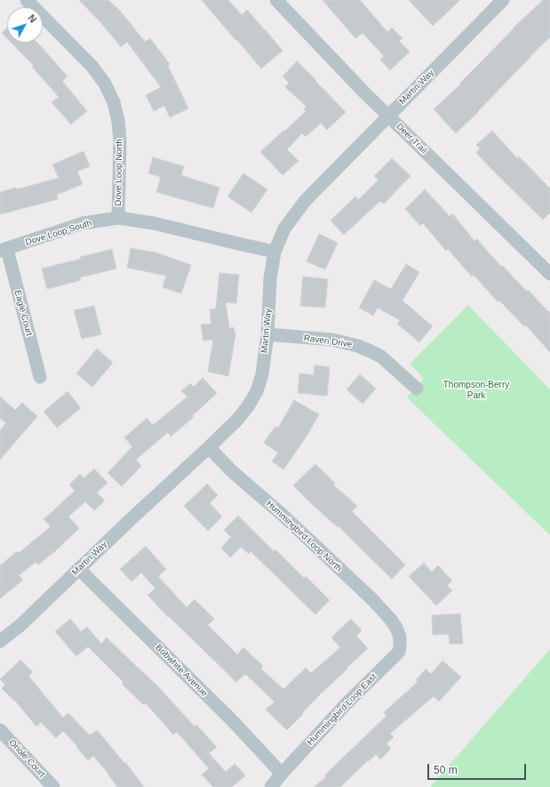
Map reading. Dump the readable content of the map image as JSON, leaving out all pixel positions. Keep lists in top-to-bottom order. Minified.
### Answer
{"streets":{"street":["Martin Way","Deer Trail","Dove Loop North","Dove Loop South","Eagle Court","Raven Drive","Hummingbird Loop North","Bobwhite Avenue","Hummingbird Loop East","Oriole Court"]},"crossings":[["Martin Way","Deer Trail"],["Martin Way","Dove Loop North"],["Martin Way","Raven Drive"],["Martin Way","Hummingbird Loop North"],["Martin Way","Bobwhite Avenue"],["Dove Loop North","Dove Loop South"],["Dove Loop South","Eagle Court"],["Hummingbird Loop North","Hummingbird Loop East"],["Bobwhite Avenue","Hummingbird Loop East"]],"parks":["Thompson-Berry Park"],"scale_bar":"50 m","north":"top right"}
